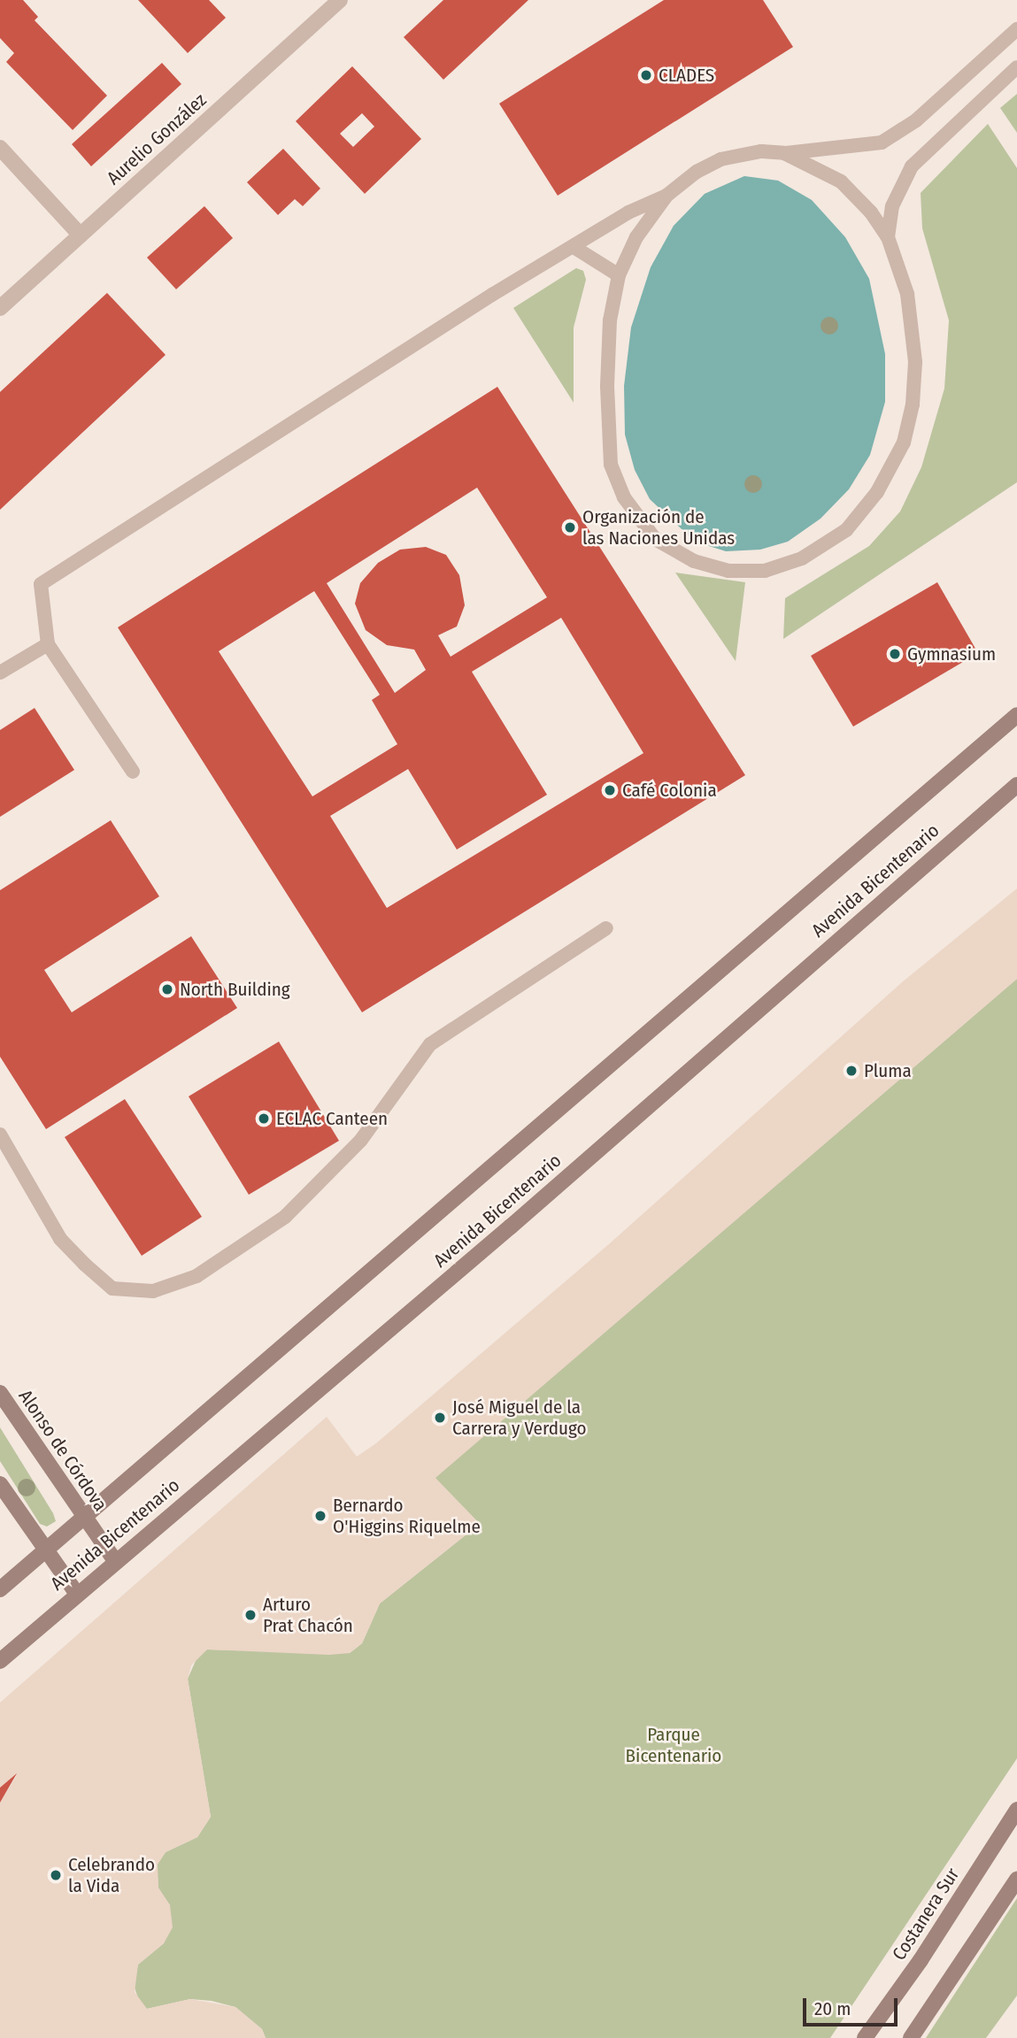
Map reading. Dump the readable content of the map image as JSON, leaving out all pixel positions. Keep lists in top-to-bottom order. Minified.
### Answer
{"streets":{"main road":["Avenida Bicentenario","Alonso de Córdova","Costanera Sur"],"street":["Aurelio González"]},"crossings":[["Avenida Bicentenario","Alonso de Córdova"]],"parks":["Parque Bicentenario"],"places":["CLADES","Organización de las Naciones Unidas","Gymnasium","Café Colonia","North Building","Pluma","ECLAC Canteen","José Miguel de la Carrera y Verdugo","Bernardo O'Higgins Riquelme","Arturo Prat Chacón","Celebrando la Vida"],"scale_bar":"20 m"}
